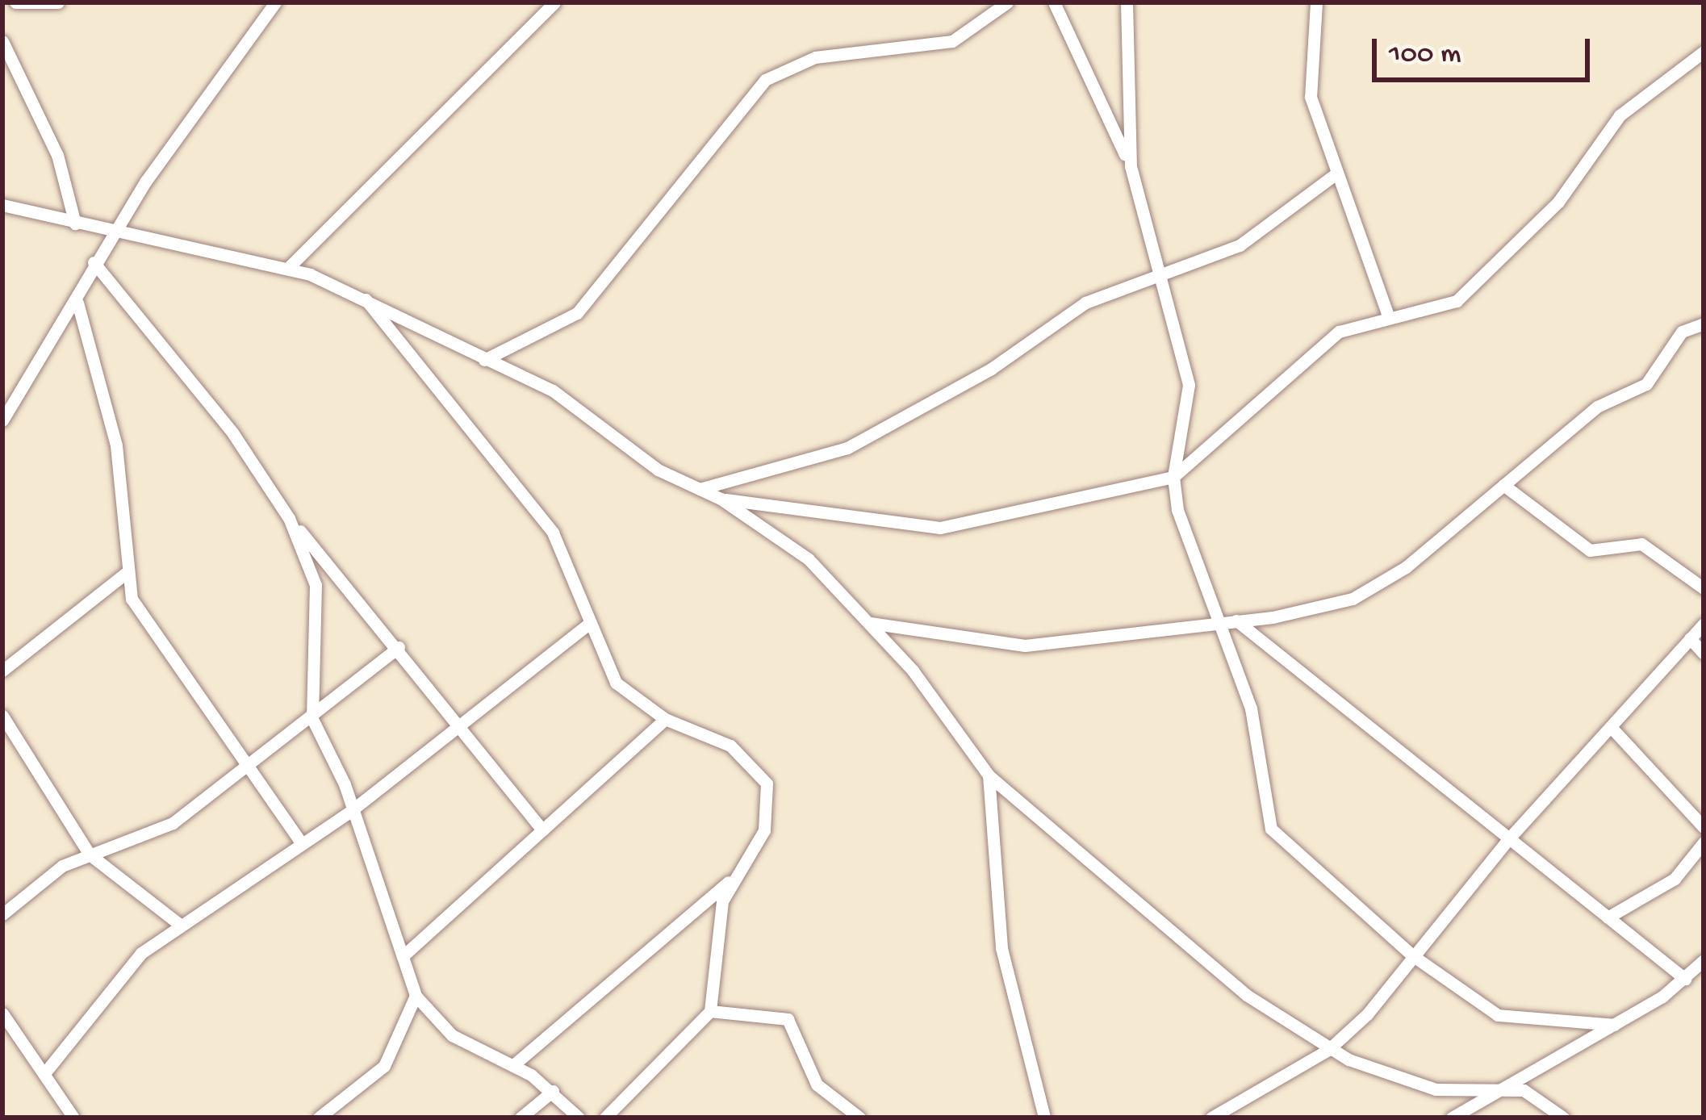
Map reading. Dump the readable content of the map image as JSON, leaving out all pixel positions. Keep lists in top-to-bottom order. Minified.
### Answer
{"scale_bar":"100 m"}
